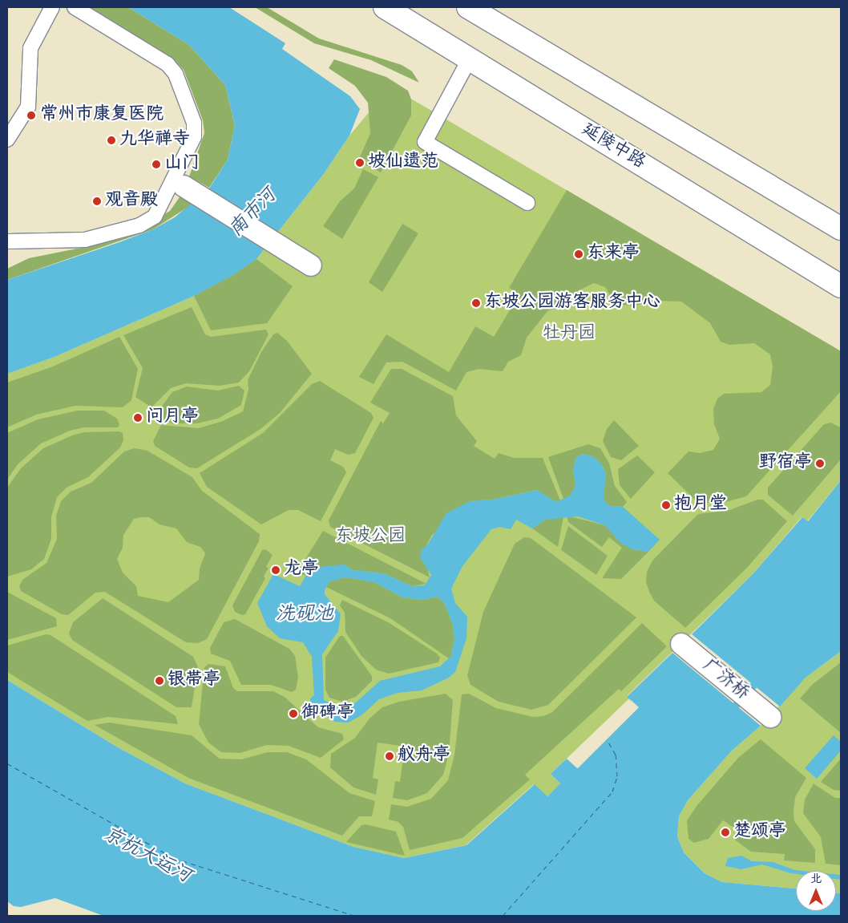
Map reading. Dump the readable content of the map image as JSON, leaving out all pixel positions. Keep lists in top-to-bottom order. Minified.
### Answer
{"streets":{"main road":["延陵中路"],"street":["广济桥"]},"water":["南市河","洗砚池","京杭大运河"],"parks":["牡丹园","东坡公园"],"places":["常州市康复医院","九华禅寺","坡仙遗范","山门","观音殿","东来亭","东坡公园游客服务中心","问月亭","野宿亭","抱月堂","龙亭","银带亭","御碑亭","舣舟亭","楚颂亭"],"north":"top"}
